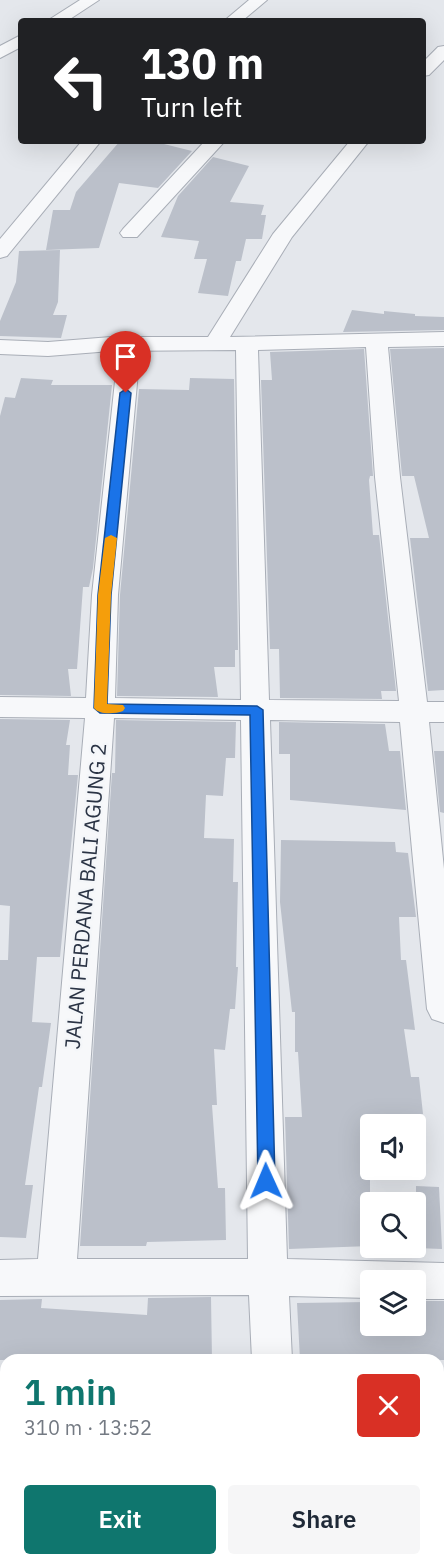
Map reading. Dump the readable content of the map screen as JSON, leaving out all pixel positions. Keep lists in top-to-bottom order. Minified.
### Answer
{"streets":{"street":["JALAN PERDANA BALI AGUNG 2"]},"page":{"turn":["130 m","Turn left"],"heading":["1 min","310 m · 13:52"],"buttons":["Exit","Share"]}}
